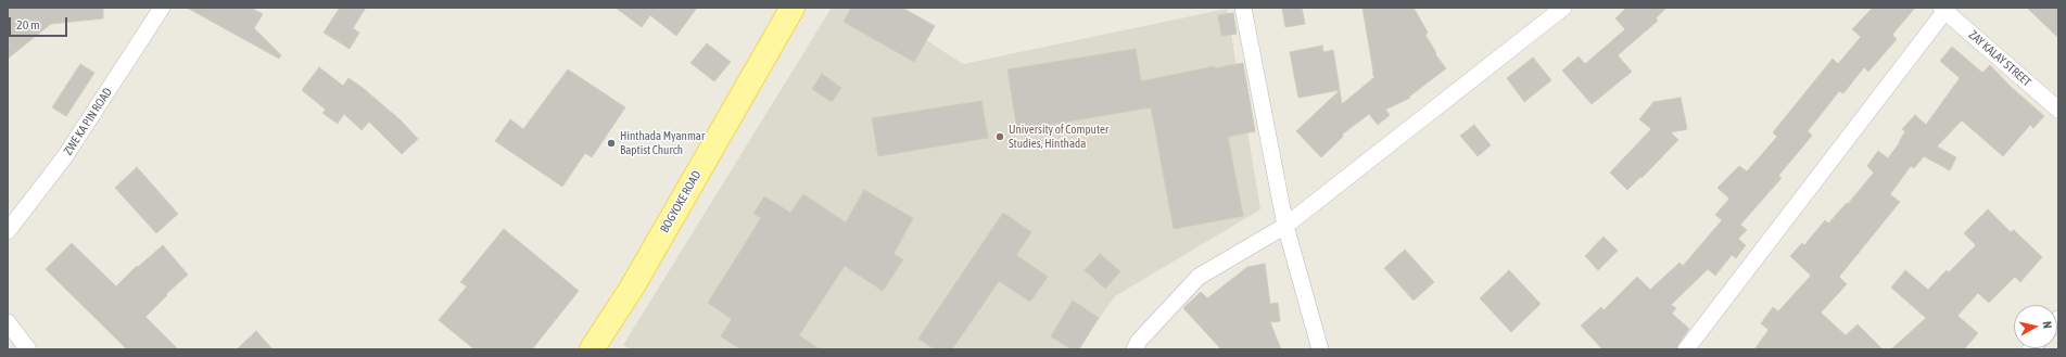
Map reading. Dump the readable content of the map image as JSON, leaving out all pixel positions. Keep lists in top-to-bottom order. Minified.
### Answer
{"streets":{"main road":["BOGYOKE ROAD"],"street":["ZAY KALAY STREET","ZWE KA PIN ROAD"]},"places":["University of Computer Studies, Hinthada","Hinthada Myanmar Baptist Church"],"scale_bar":"20 m","north":"right"}
